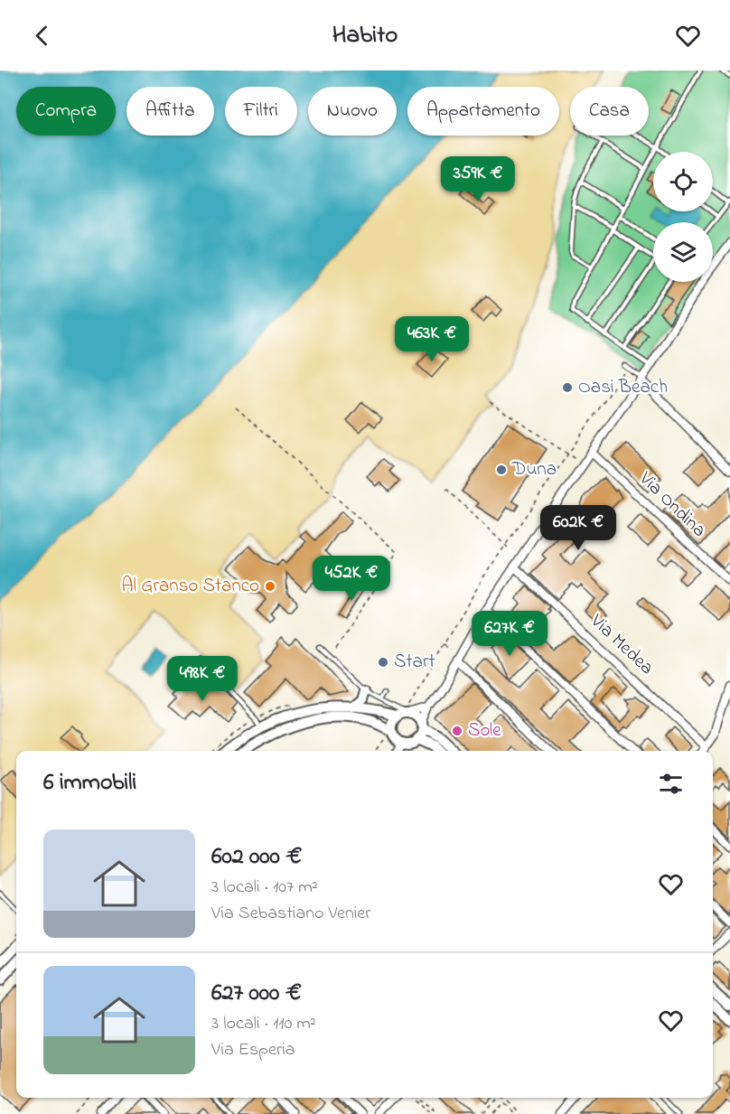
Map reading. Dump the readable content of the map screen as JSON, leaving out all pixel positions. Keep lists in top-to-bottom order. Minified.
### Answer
{"streets":{"street":["Via Ondina","Via Medea"]},"places":["Oasi Beach","Duna","Al Granso Stanco","Start","Sole"],"page":{"header":"Habito","chip":["Compra","Affitta","Filtri","Nuovo","Appartamento","Casa"],"price":["359K €","463K €","602K €","452K €","627K €","498K €"],"heading":"6 immobili","list":[{"name":"602 000 €","note":"3 locali · 107 m² · Via Sebastiano Venier"},{"name":"627 000 €","note":"3 locali · 110 m² · Via Esperia"}]}}
